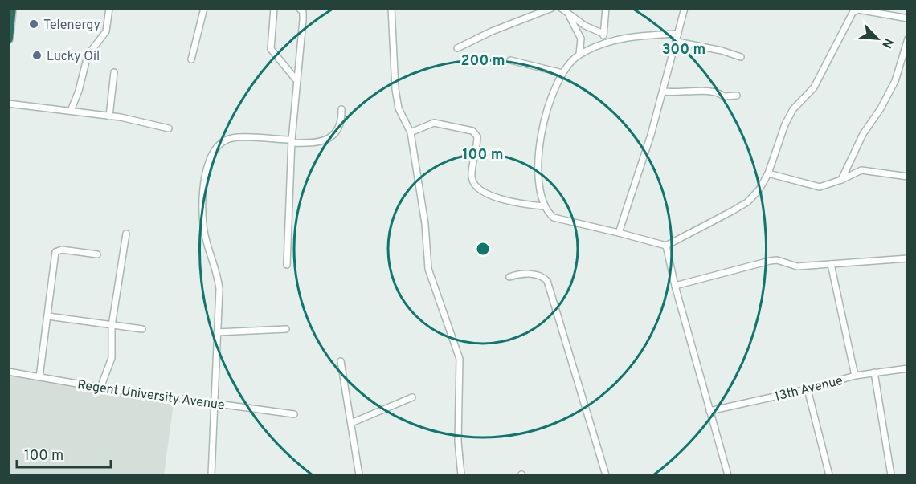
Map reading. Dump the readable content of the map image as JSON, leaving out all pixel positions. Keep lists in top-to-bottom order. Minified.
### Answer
{"streets":{"street":["13th Avenue","Regent University Avenue"]},"places":["Telenergy","Lucky Oil"],"scale_bar":"100 m","north":"bottom right","rings":["300 m","200 m","100 m"]}
